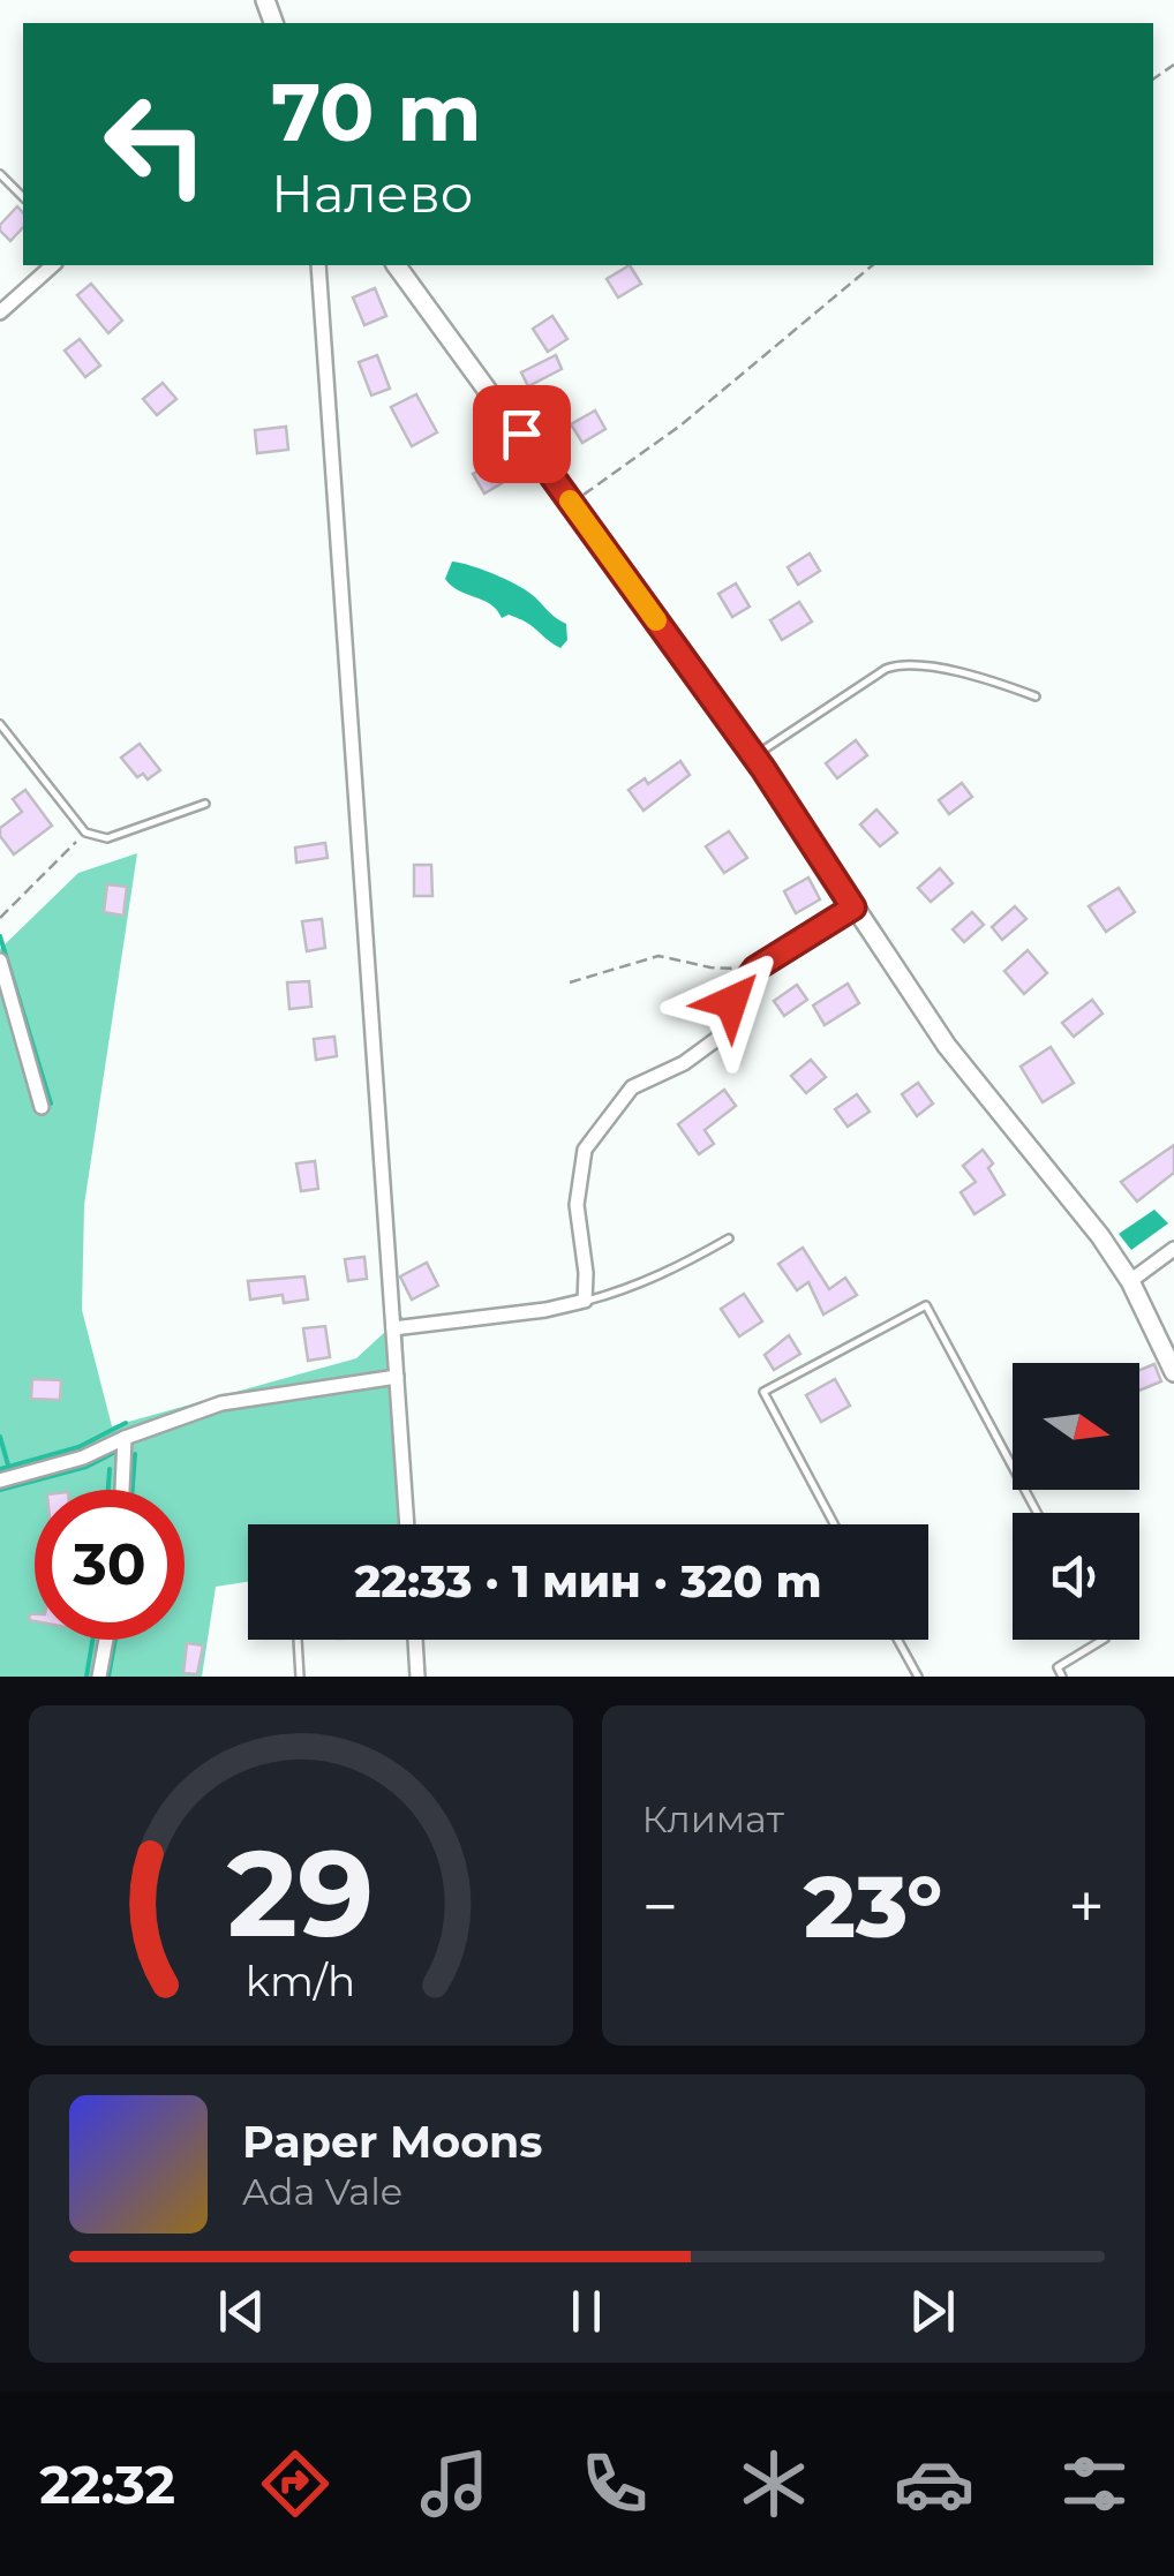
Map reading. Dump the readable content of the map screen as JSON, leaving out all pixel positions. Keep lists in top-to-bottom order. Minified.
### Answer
{"north":"right","page":{"turn":["70 m","Налево"],"limit":"30","trip":"22:33 · 1 мин · 320 m","tile":"Климат","heat":["−","23°","+"],"song":["Paper Moons","Ada Vale"],"tabs":"22:32","gauge":["29","km/h"]}}
